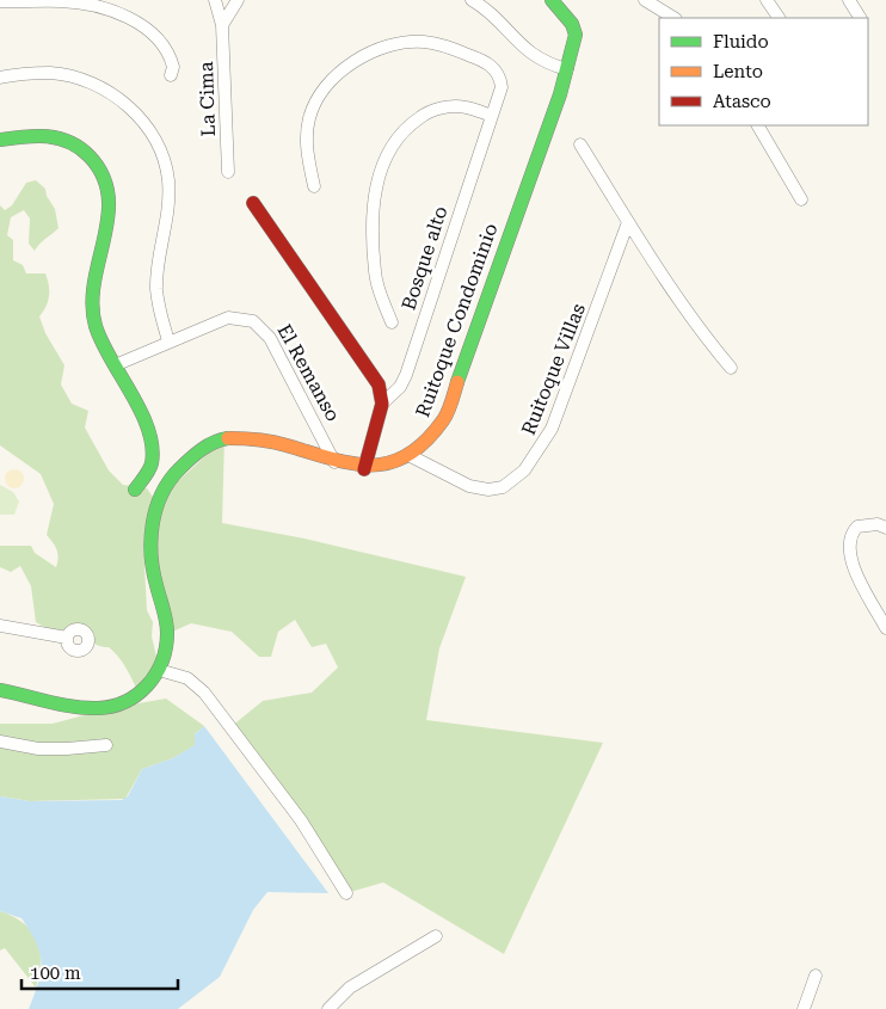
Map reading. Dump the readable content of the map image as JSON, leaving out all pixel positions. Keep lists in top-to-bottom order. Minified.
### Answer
{"streets":{"street":["La Cima","Bosque alto","Ruitoque Condominio","Ruitoque Villas","El Remanso"]},"crossings":[["Bosque alto","Ruitoque Condominio"],["Ruitoque Condominio","Ruitoque Villas"],["Ruitoque Condominio","El Remanso"]],"legend":["Fluido","Lento","Atasco"],"scale_bar":"100 m"}
